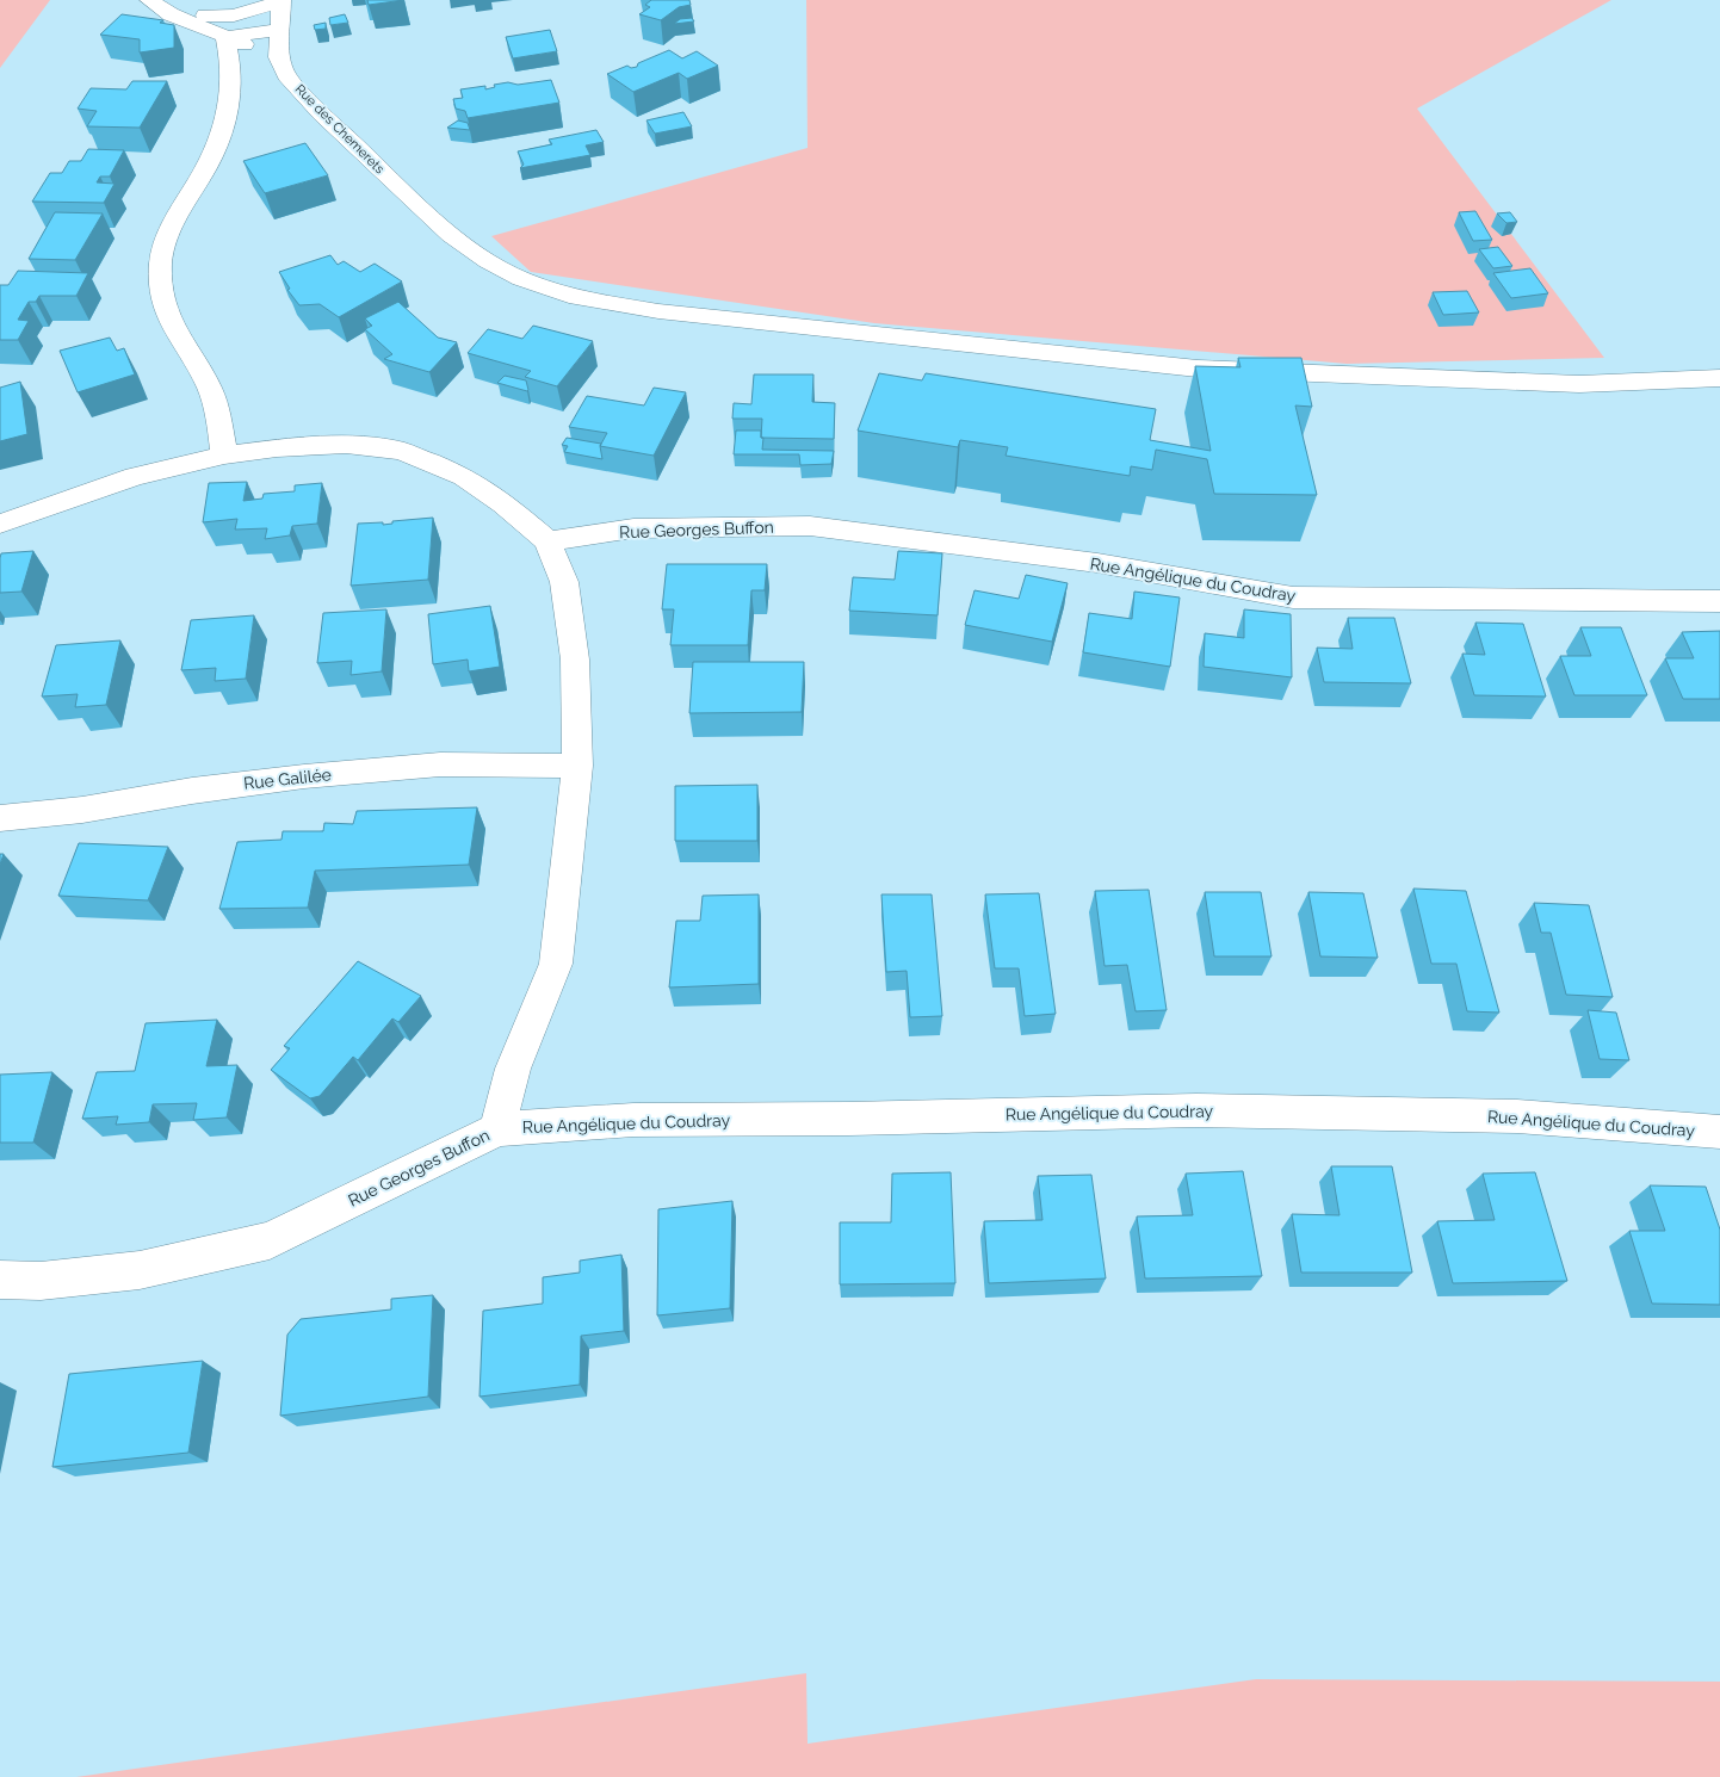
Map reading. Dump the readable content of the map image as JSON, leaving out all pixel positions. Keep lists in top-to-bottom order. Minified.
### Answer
{"streets":{"street":["Rue des Chemerets","Rue Georges Buffon","Rue Angélique du Coudray","Rue Galilée"]},"crossings":[["Rue Georges Buffon","Rue Angélique du Coudray"],["Rue Georges Buffon","Rue Galilée"]]}
